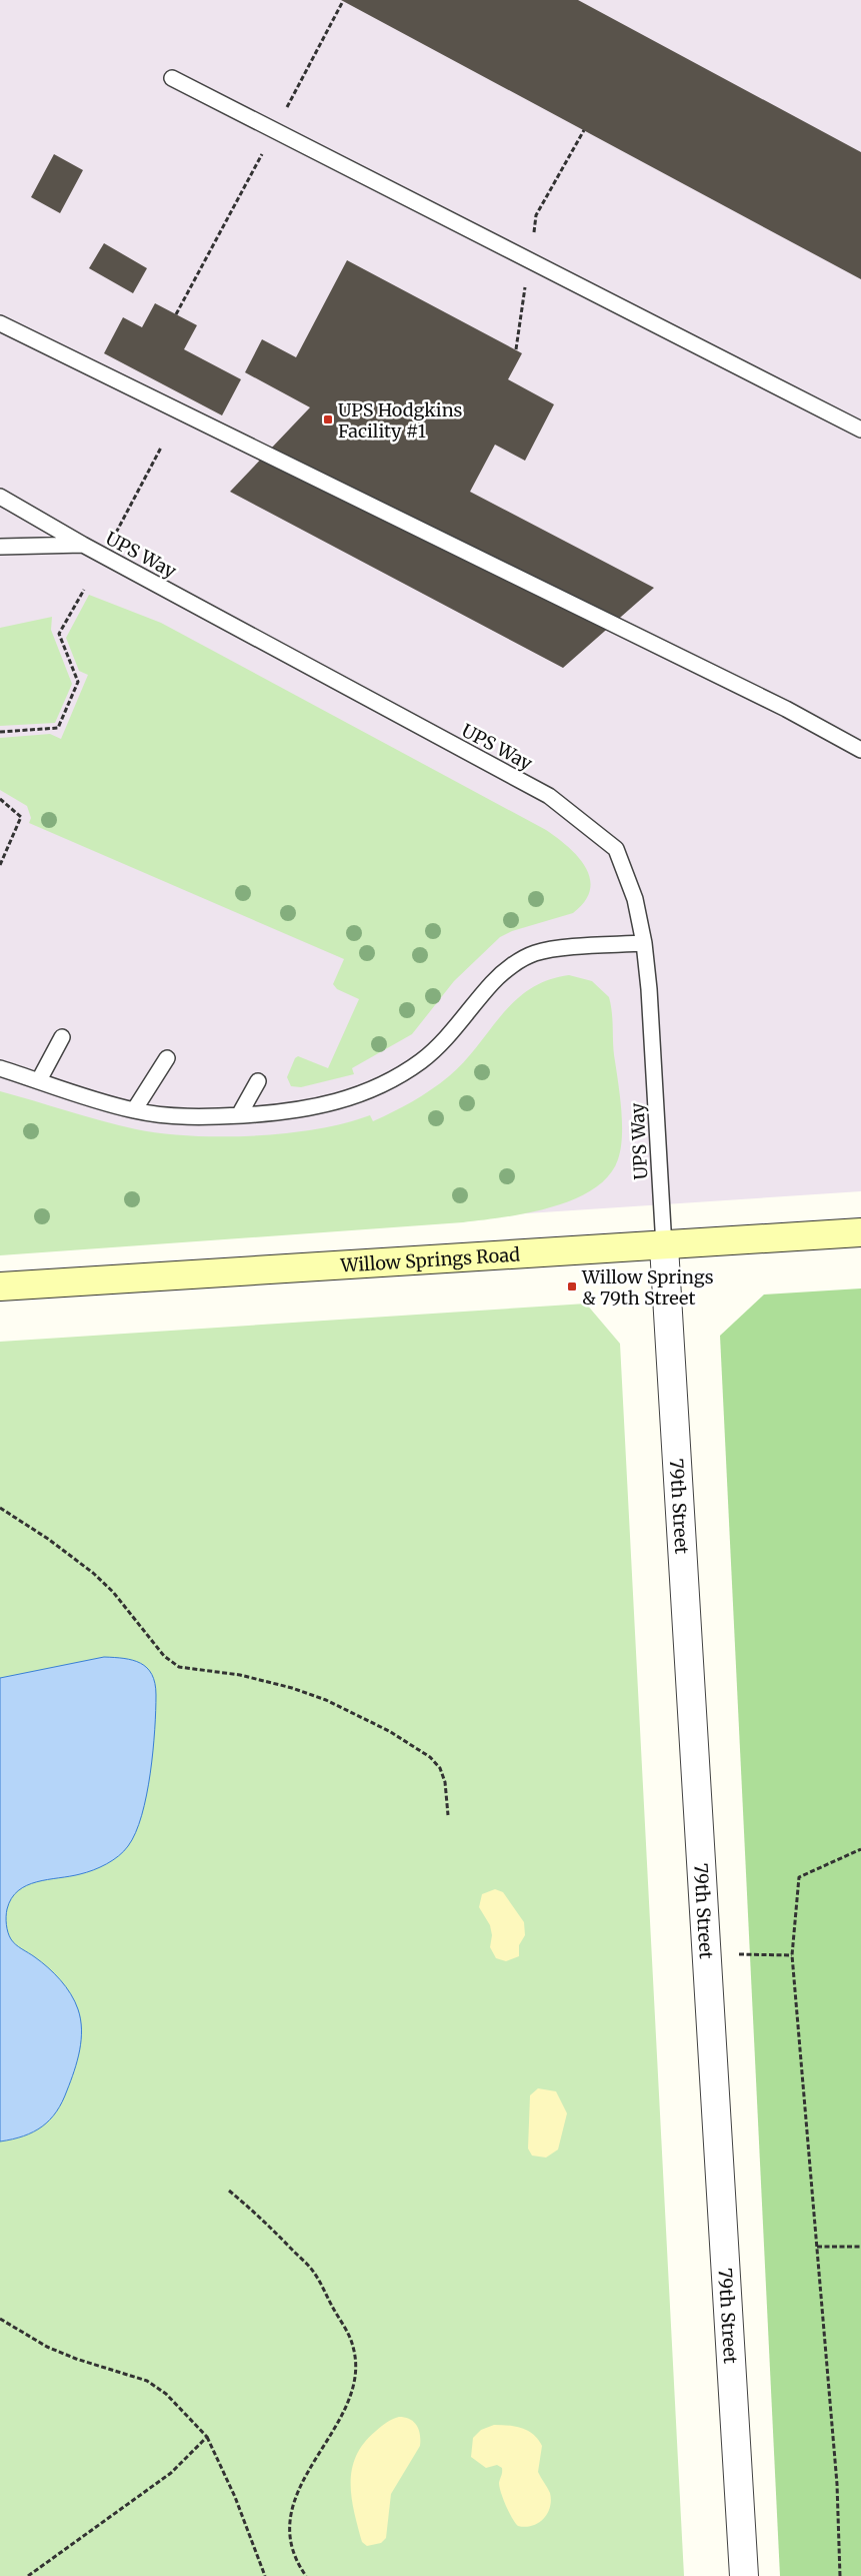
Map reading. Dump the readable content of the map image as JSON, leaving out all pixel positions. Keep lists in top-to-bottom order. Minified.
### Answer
{"streets":{"main road":["Willow Springs Road"],"street":["79th Street"],"lane":["UPS Way"]},"crossings":[["UPS Way","Willow Springs Road"],["UPS Way","79th Street"],["Willow Springs Road","79th Street"]],"places":{"transit":["UPS Hodgkins Facility #1","Willow Springs & 79th Street"]}}
